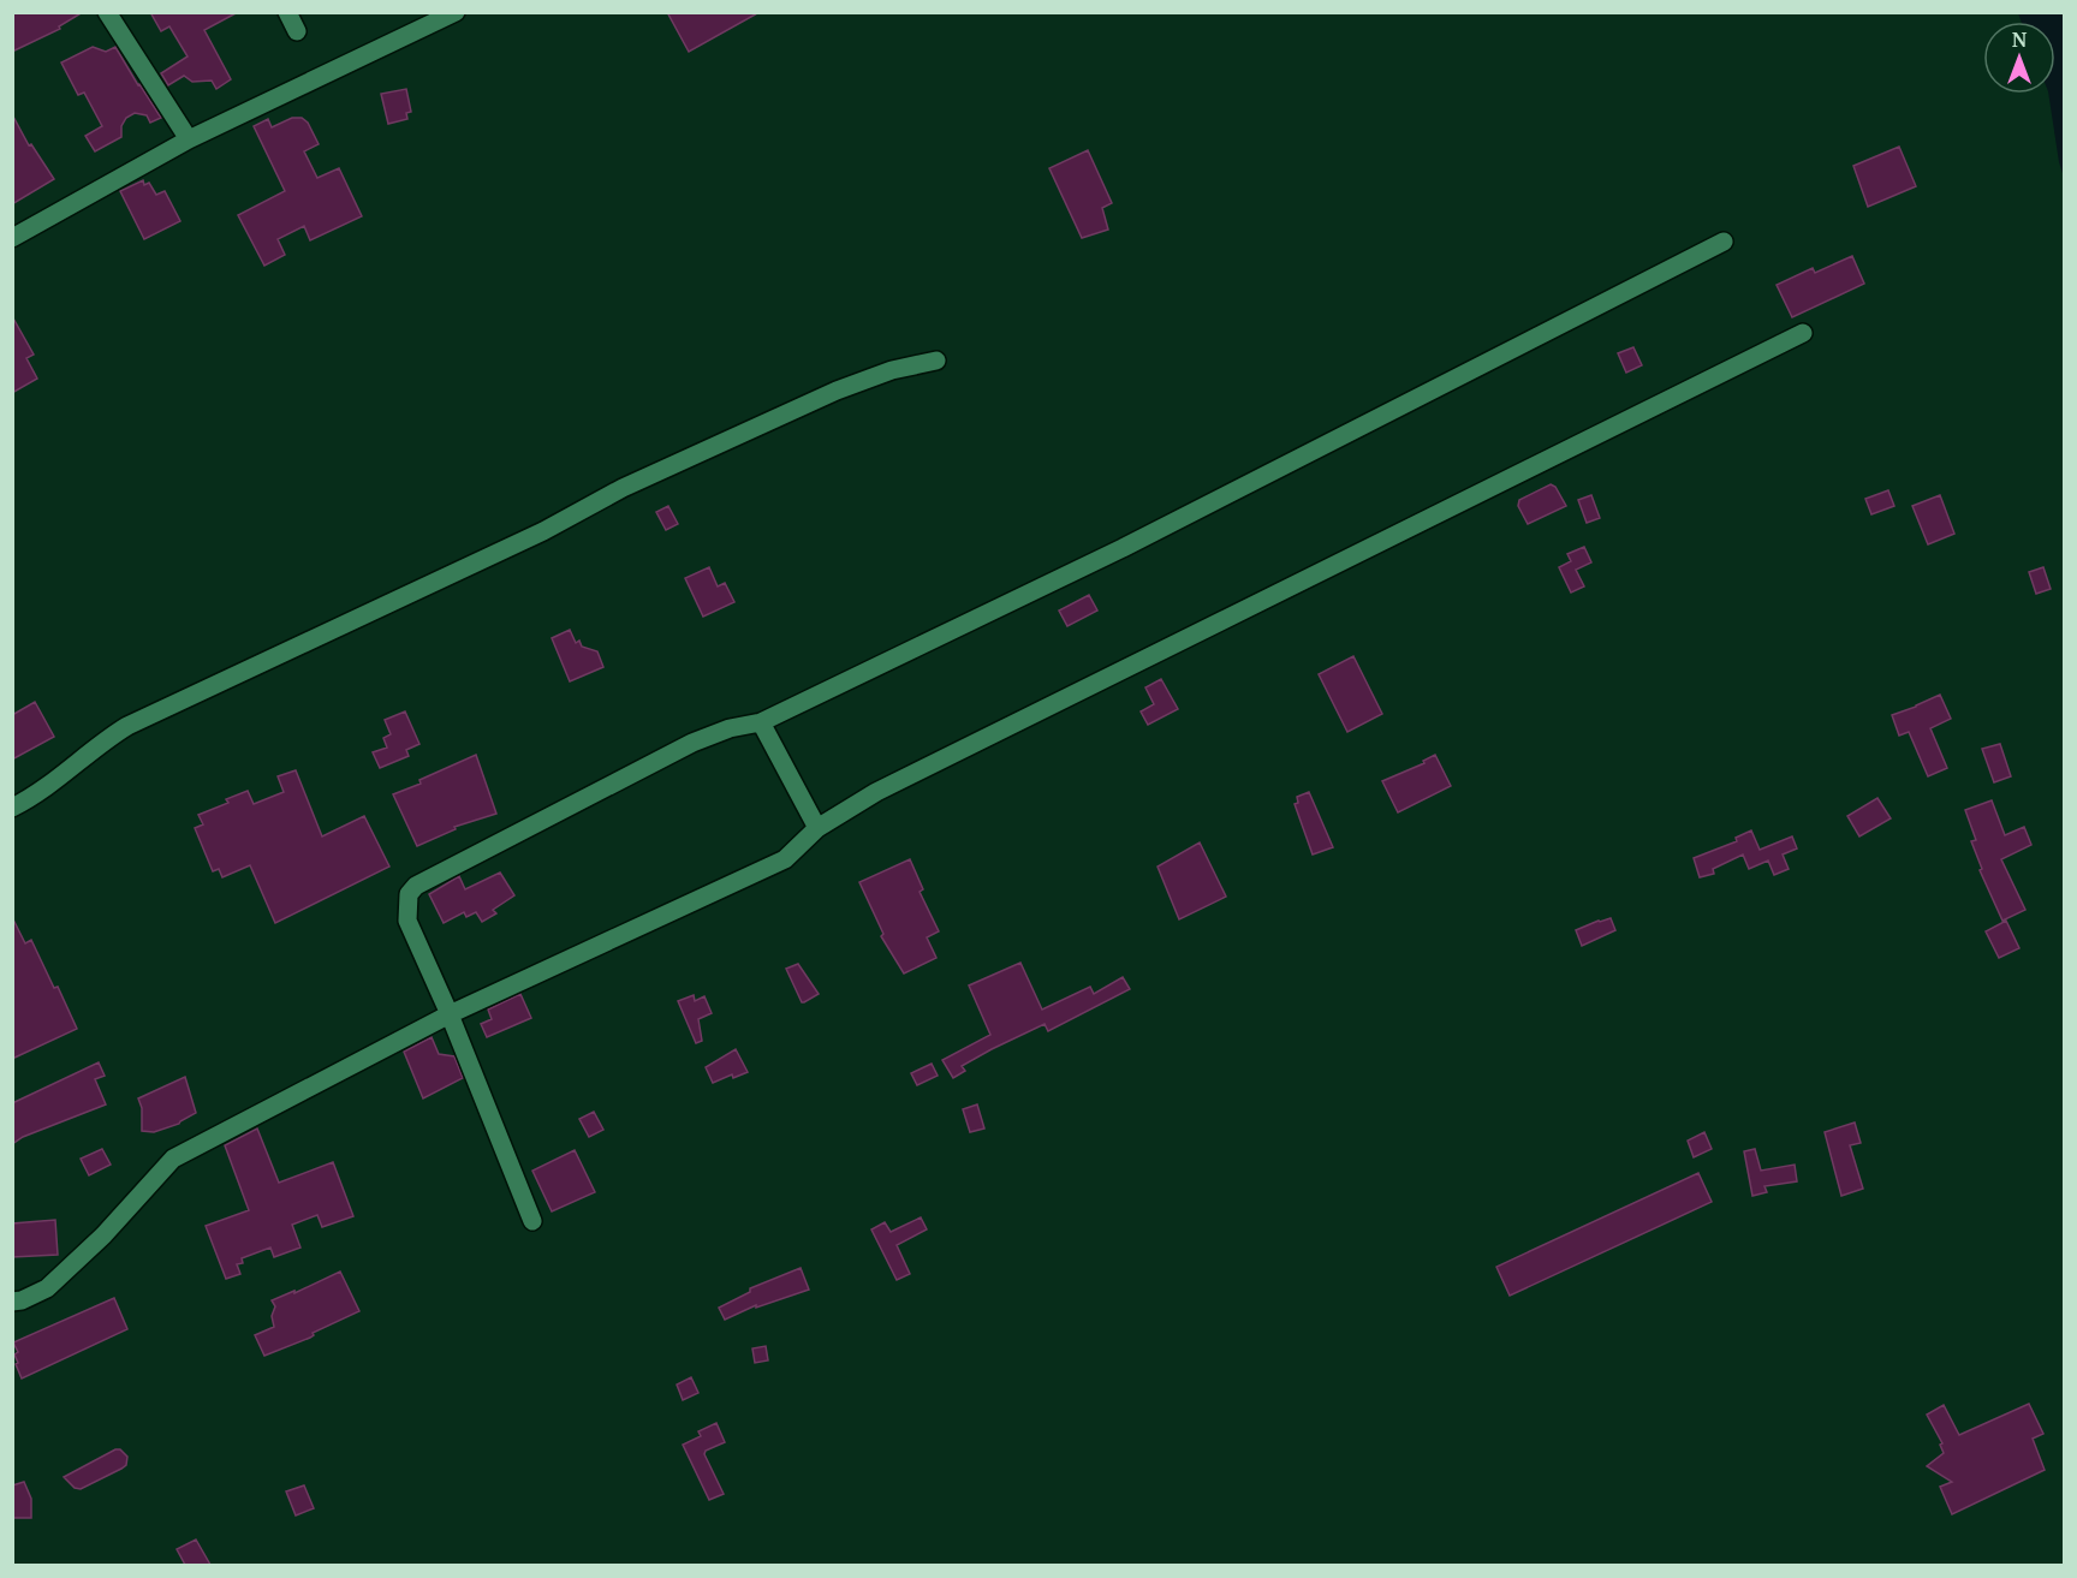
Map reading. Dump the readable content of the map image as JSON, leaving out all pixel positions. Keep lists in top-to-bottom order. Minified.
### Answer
{"north":"top"}
